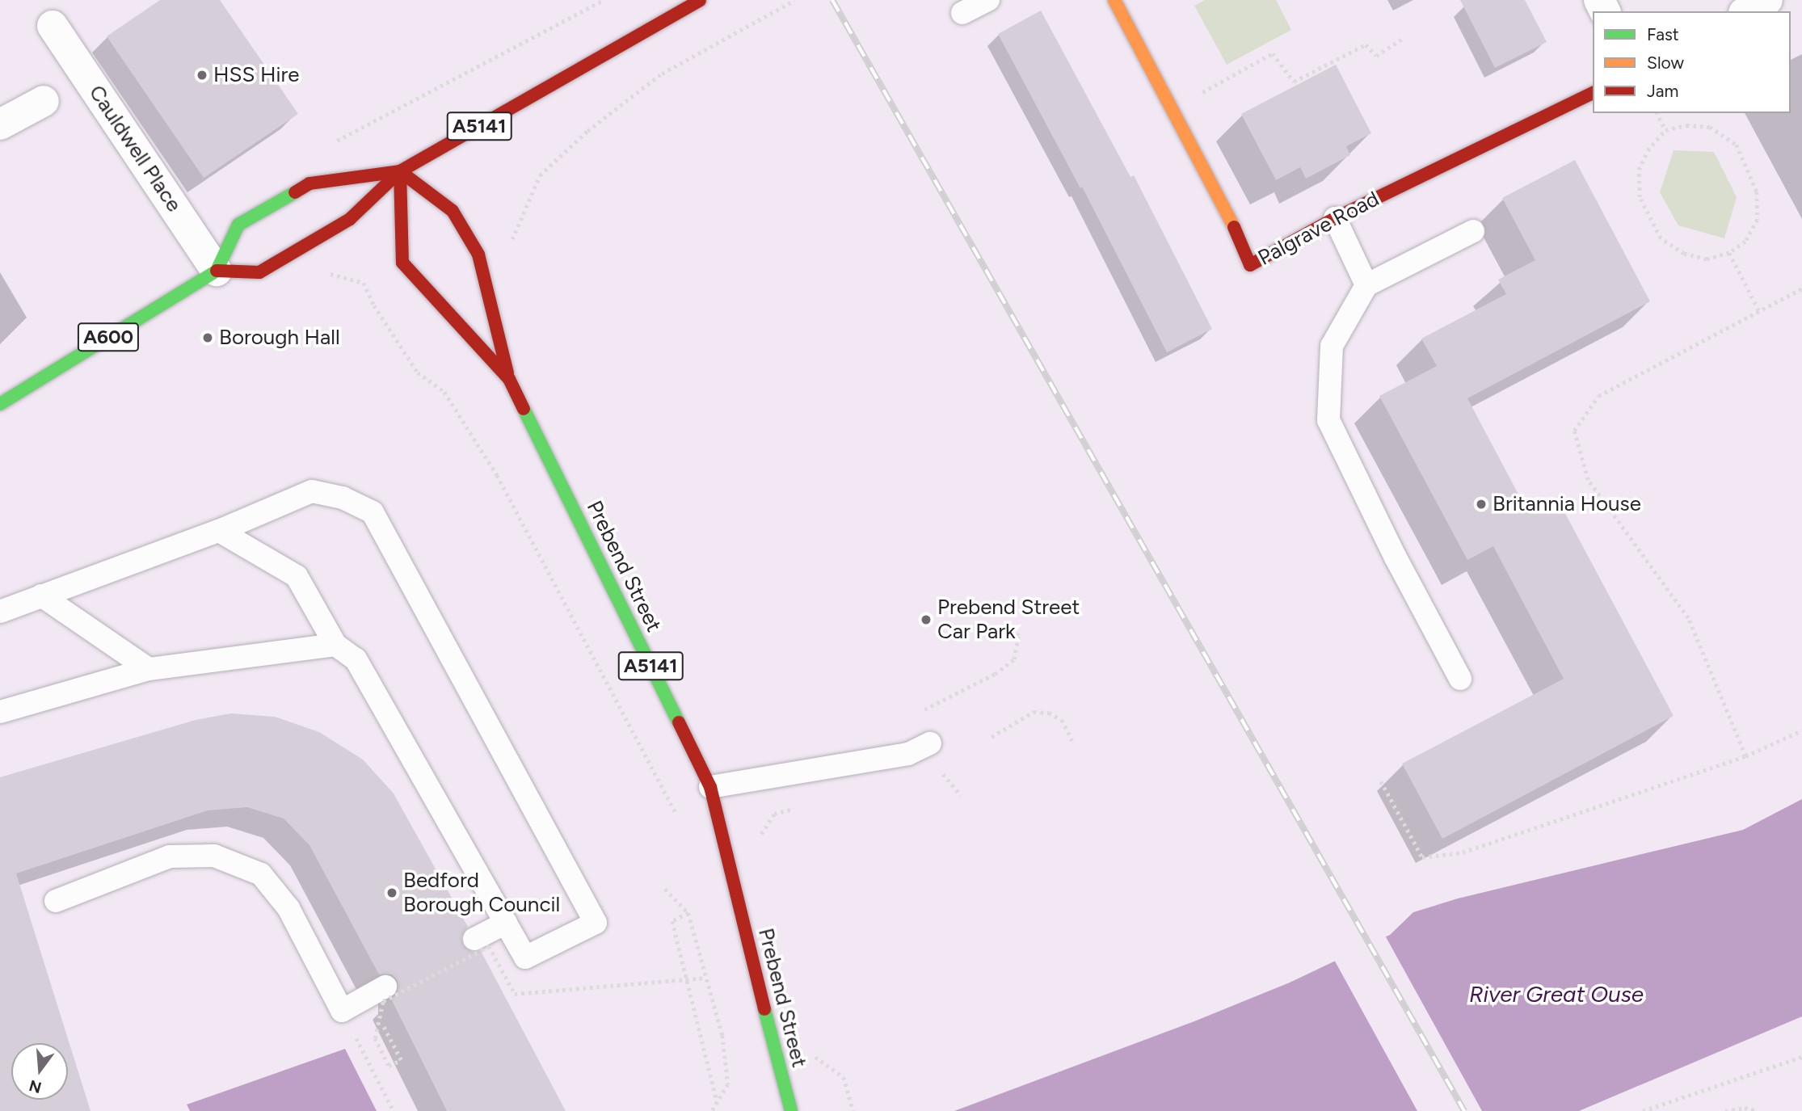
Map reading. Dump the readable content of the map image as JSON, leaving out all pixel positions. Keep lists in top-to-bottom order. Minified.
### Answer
{"streets":{"main road":["A5141","Palgrave Road","A600","Prebend Street"],"street":["Cauldwell Place"]},"crossings":[["A5141","Prebend Street"],["Cauldwell Place","A600"]],"water":["River Great Ouse"],"places":["HSS Hire","Borough Hall","Britannia House","Prebend Street Car Park","Bedford Borough Council"],"legend":["Fast","Slow","Jam"],"north":"bottom"}
